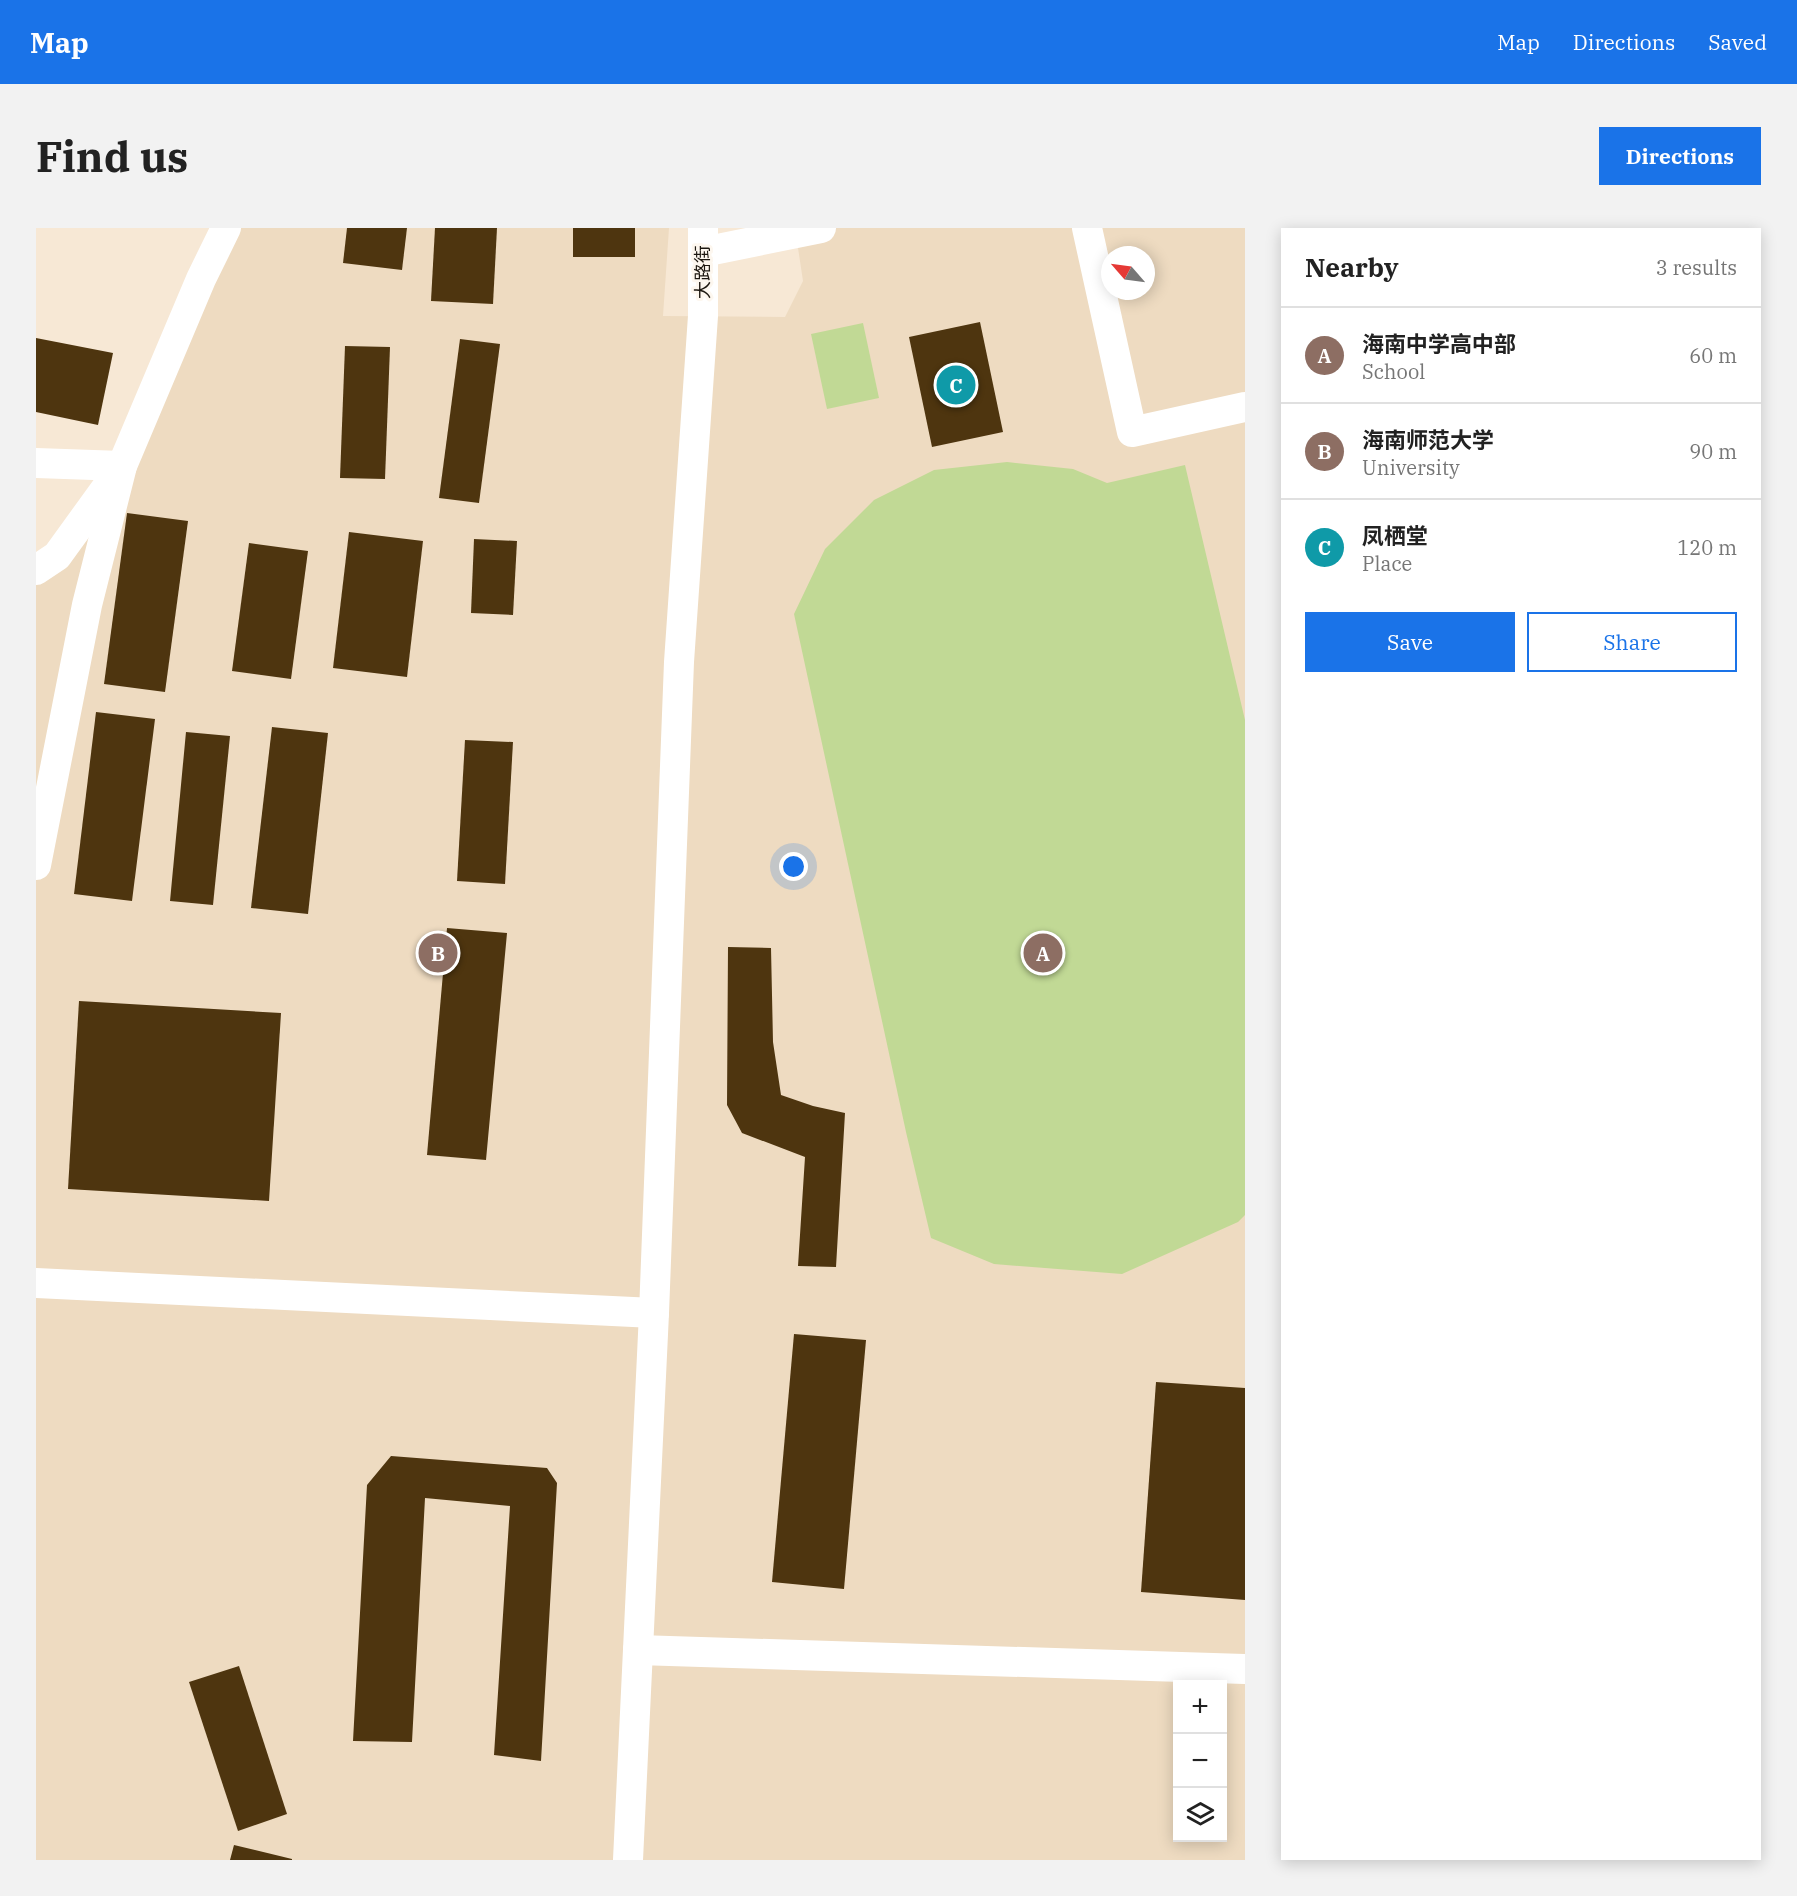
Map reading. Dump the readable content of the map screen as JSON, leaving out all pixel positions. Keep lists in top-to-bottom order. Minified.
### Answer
{"streets":{"street":["大路街"]},"north":"top left","page":{"header":"Map","nav":["Map","Directions","Saved"],"buttons":["Directions",["Save","Share"]],"title":"Find us","heading":["Nearby","3 results"],"list":[{"mark":"A","name":"海南中学高中部","note":"School","value":"60 m"},{"mark":"B","name":"海南师范大学","note":"University","value":"90 m"},{"mark":"C","name":"凤栖堂","note":"Place","value":"120 m"}],"pins":["C","A","B"],"map_buttons":["+","−"]}}
